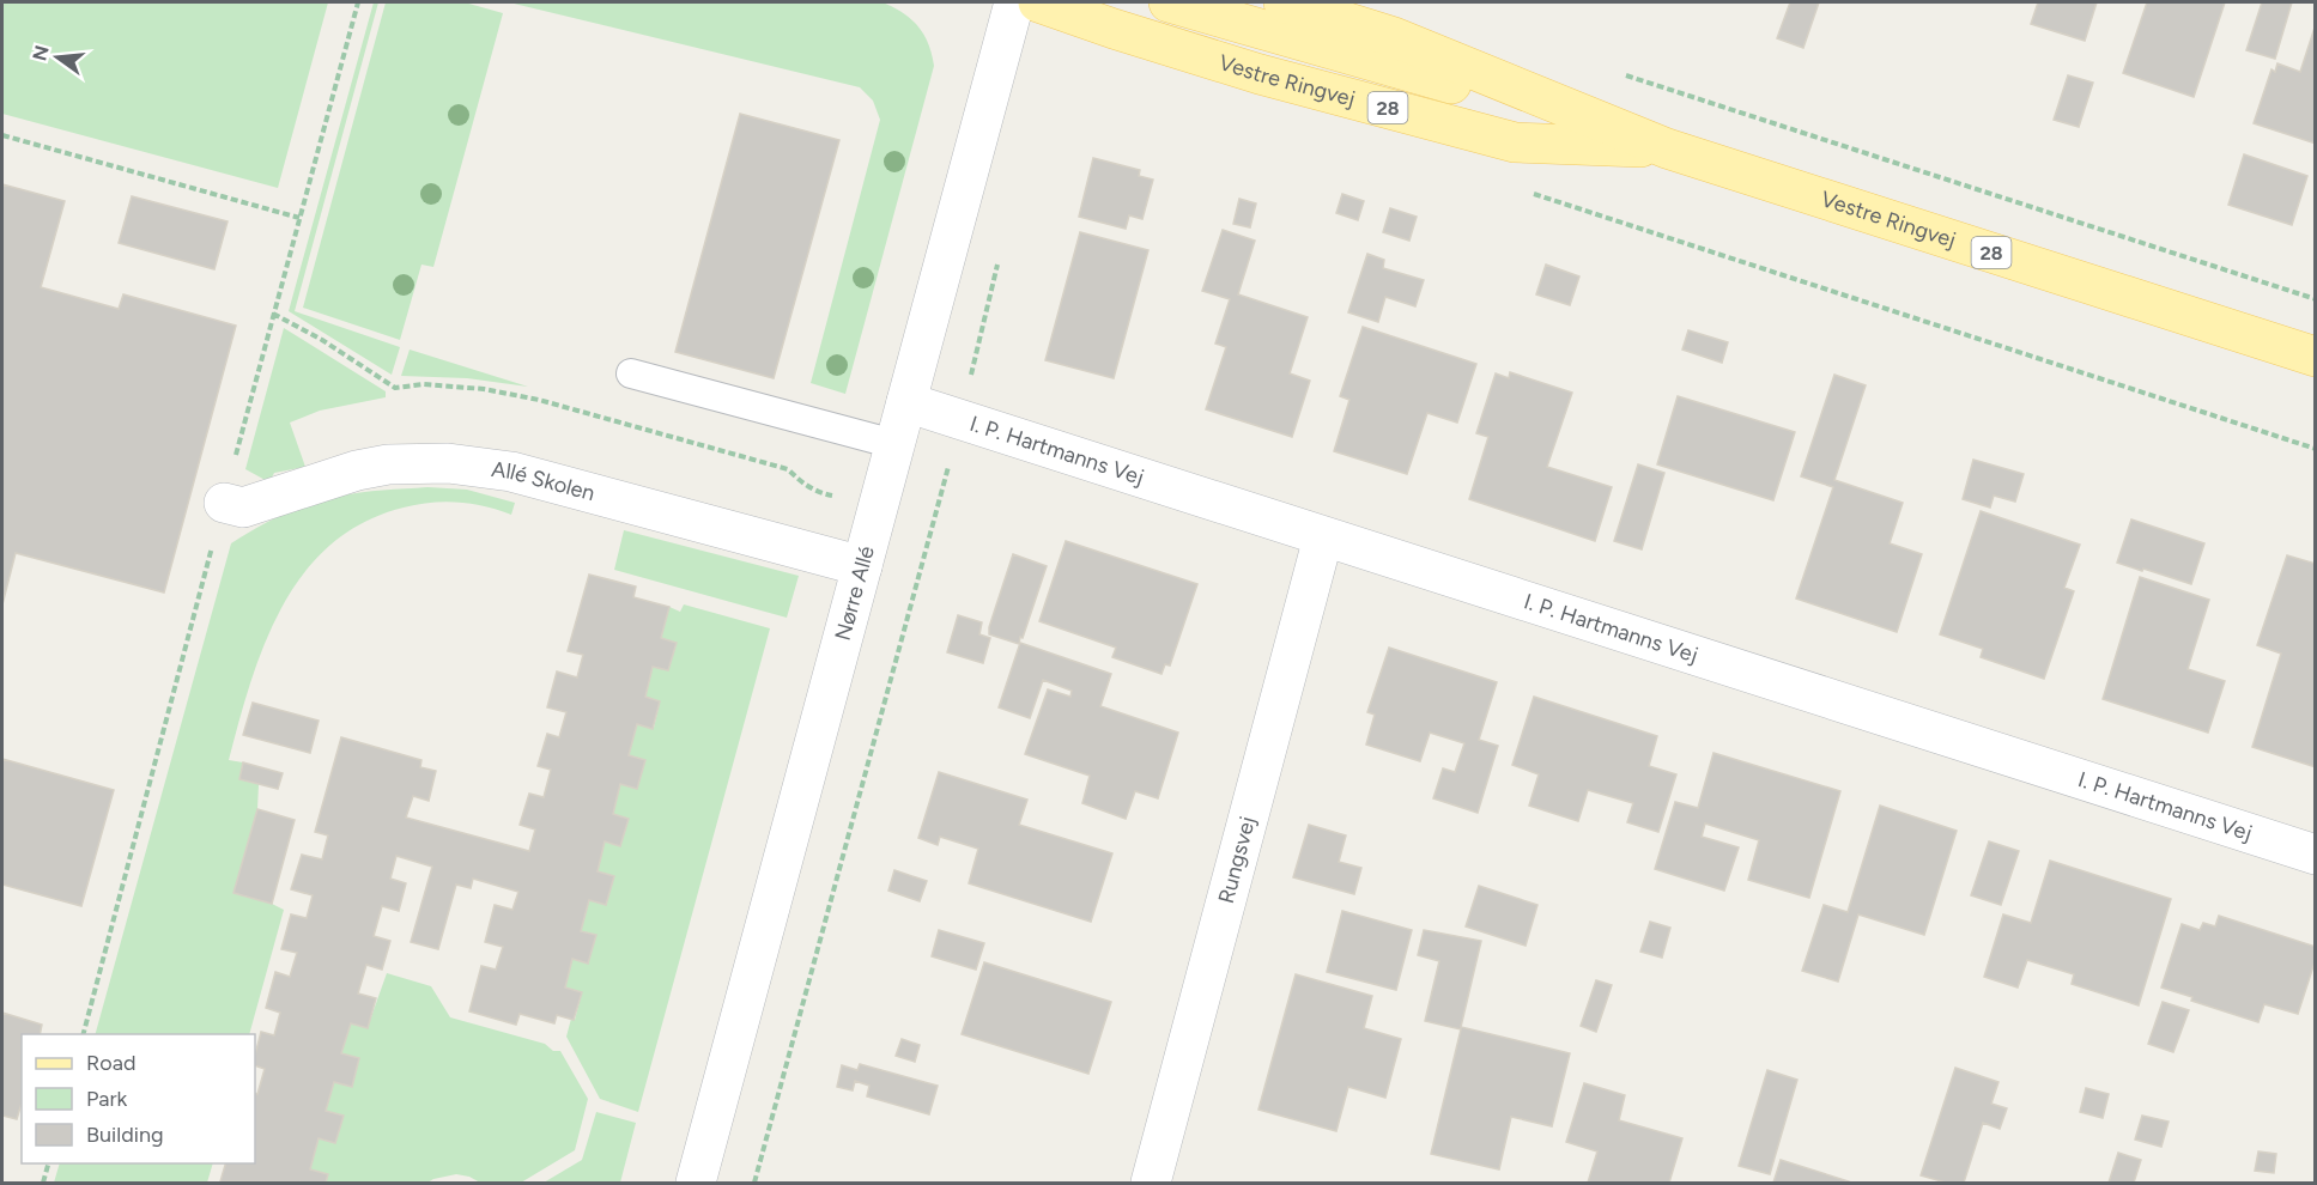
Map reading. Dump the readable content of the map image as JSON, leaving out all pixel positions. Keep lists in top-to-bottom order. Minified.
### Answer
{"streets":{"main road":["Vestre Ringvej","28"],"street":["I. P. Hartmanns Vej","Allé Skolen","Nørre Allé","Rungsvej"]},"crossings":[["I. P. Hartmanns Vej","Nørre Allé"],["I. P. Hartmanns Vej","Rungsvej"],["Allé Skolen","Nørre Allé"]],"legend":["Road","Park","Building"],"north":"left"}
